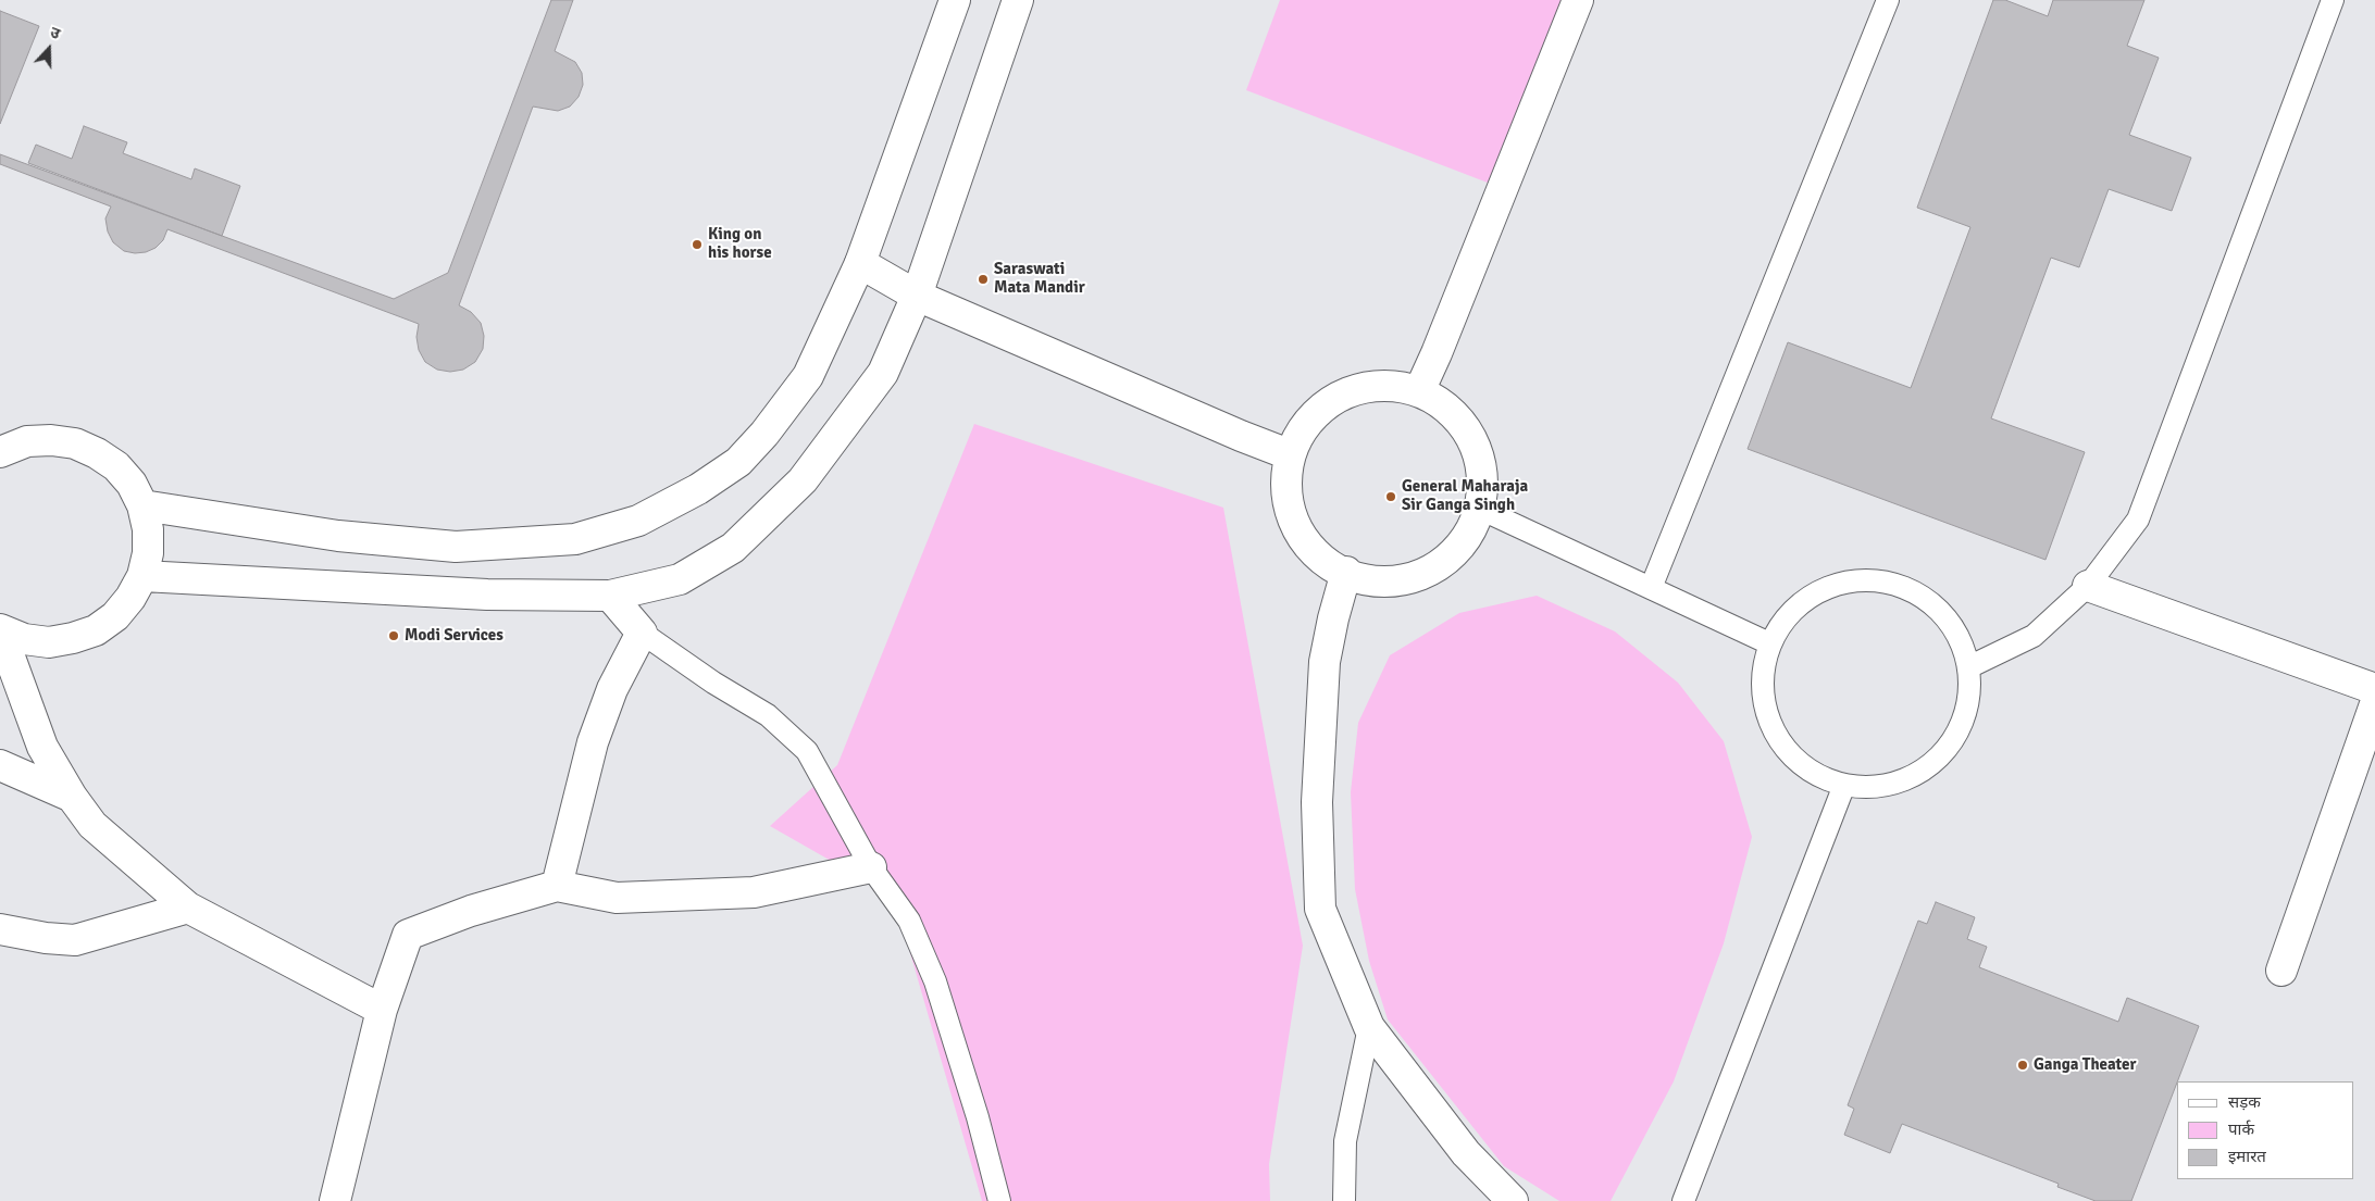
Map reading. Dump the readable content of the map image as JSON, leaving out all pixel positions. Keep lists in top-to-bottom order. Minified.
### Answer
{"places":["King on his horse","Saraswati Mata Mandir","General Maharaja Sir Ganga Singh","Modi Services","Ganga Theater"],"legend":["सड़क","पार्क","इमारत"],"north":"top"}
